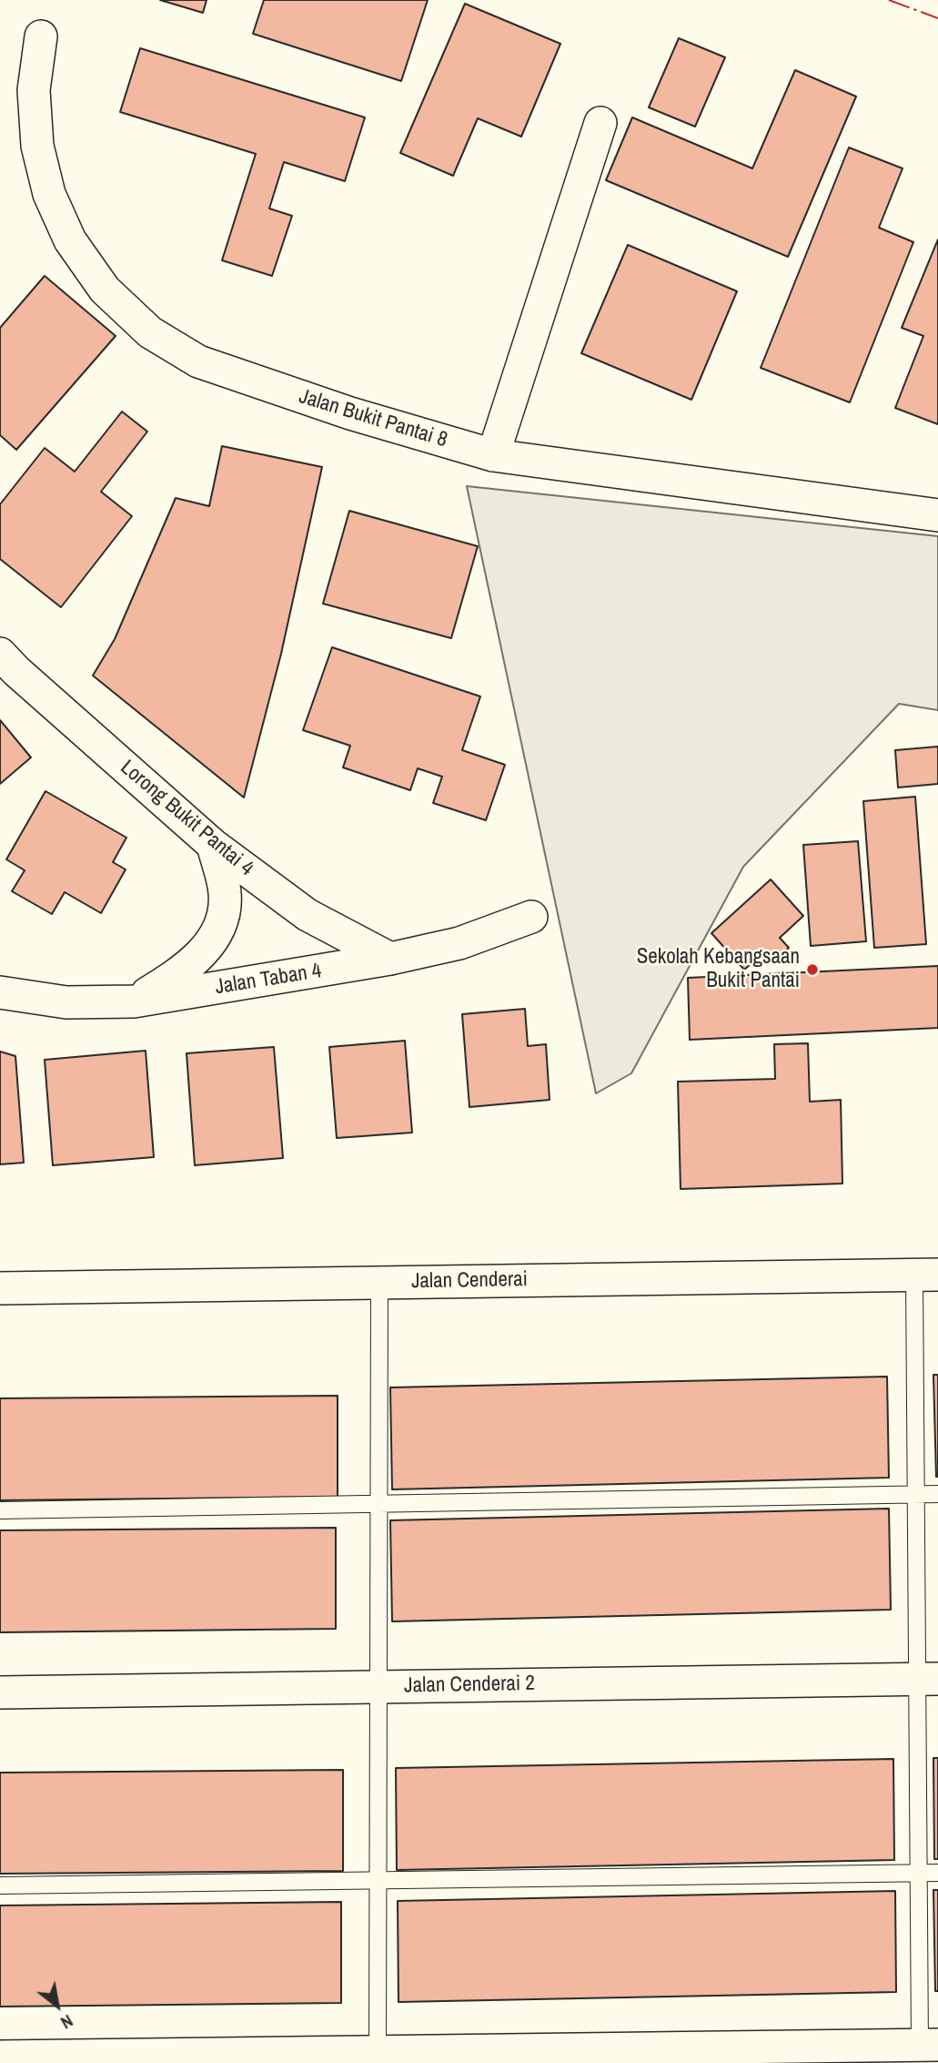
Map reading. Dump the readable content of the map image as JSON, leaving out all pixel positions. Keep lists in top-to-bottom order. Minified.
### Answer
{"streets":{"street":["Jalan Bukit Pantai 8","Lorong Bukit Pantai 4","Jalan Taban 4","Jalan Cenderai","Jalan Cenderai 2"]},"crossings":[["Lorong Bukit Pantai 4","Jalan Taban 4"]],"places":["Sekolah Kebangsaan Bukit Pantai"],"north":"bottom right"}
